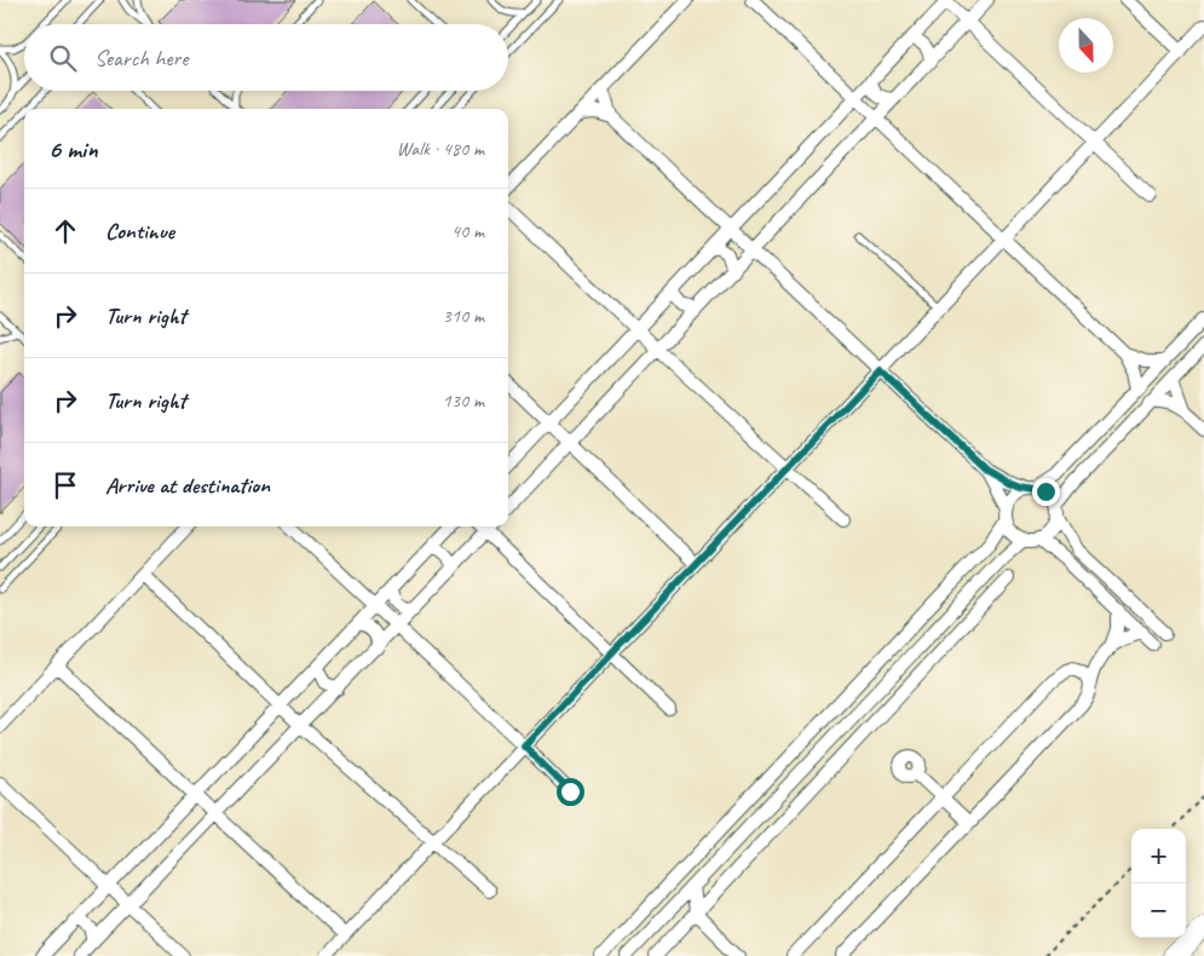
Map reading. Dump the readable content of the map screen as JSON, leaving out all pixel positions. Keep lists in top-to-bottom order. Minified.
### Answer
{"north":"bottom","page":{"search":"Search here","heading":["6 min","Walk · 480 m"],"list":[["Continue","40 m"],["Turn right","310 m"],["Turn right","130 m"],"Arrive at destination"],"map_buttons":["+","−"]}}
